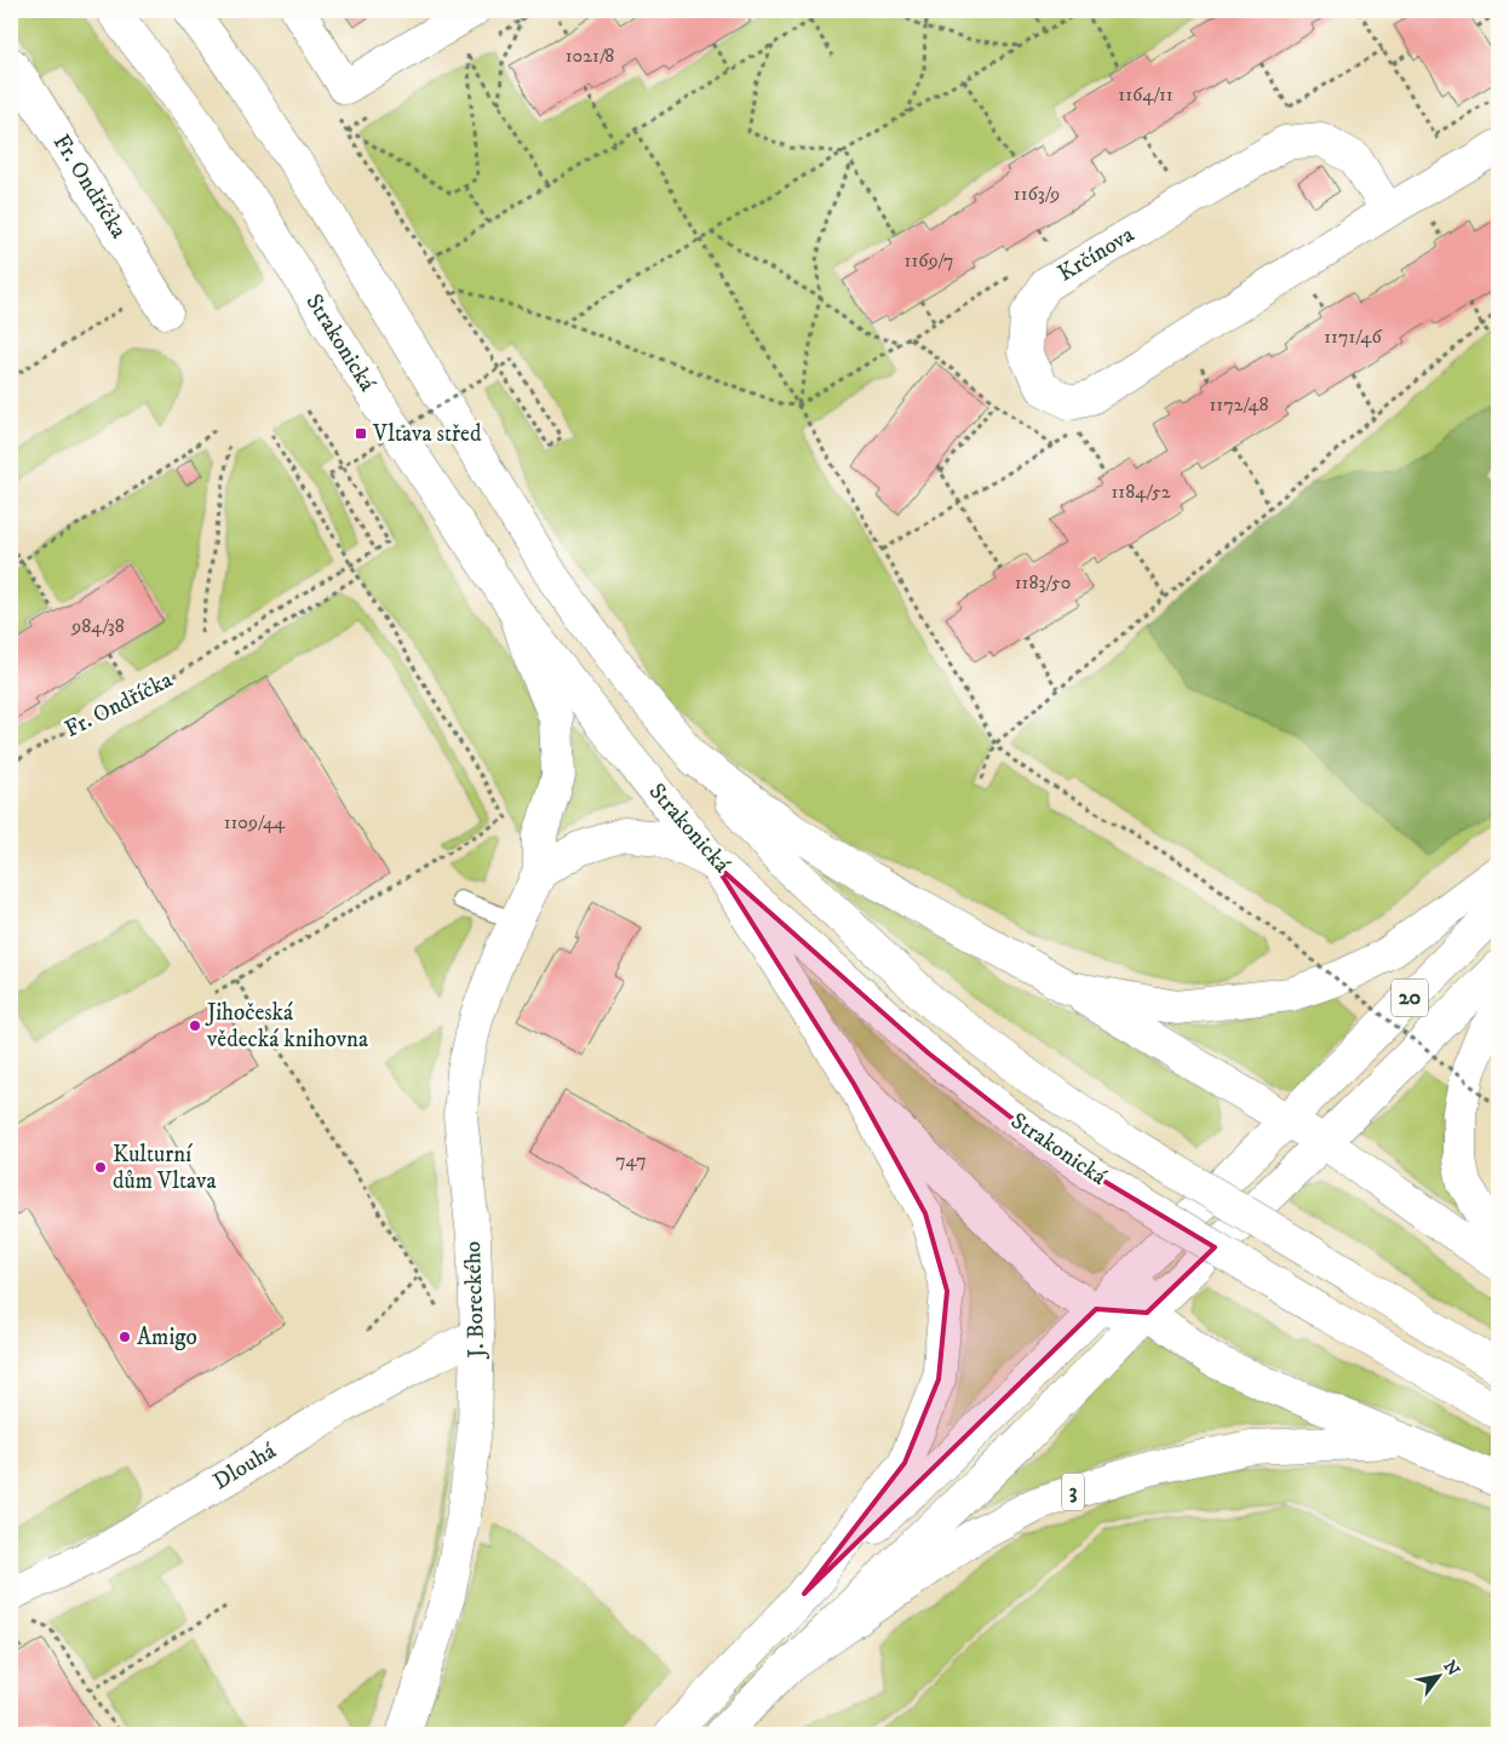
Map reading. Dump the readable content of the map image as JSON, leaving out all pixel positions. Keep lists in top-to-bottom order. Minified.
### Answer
{"streets":{"main road":["Fr. Ondříčka","Krčínova","Strakonická","20","J. Boreckého","Dlouhá","3"]},"crossings":[["Strakonická","J. Boreckého"],["J. Boreckého","Dlouhá"]],"places":{"transit":["Vltava střed"],"other":["Jihočeská vědecká knihovna","Kulturní dům Vltava","Amigo"]},"house_numbers":["1021/8","1164/11","1163/9","1169/7","1171/46","1172/48","1184/52","1183/50","984/38","1109/44","747"],"north":"top right"}
